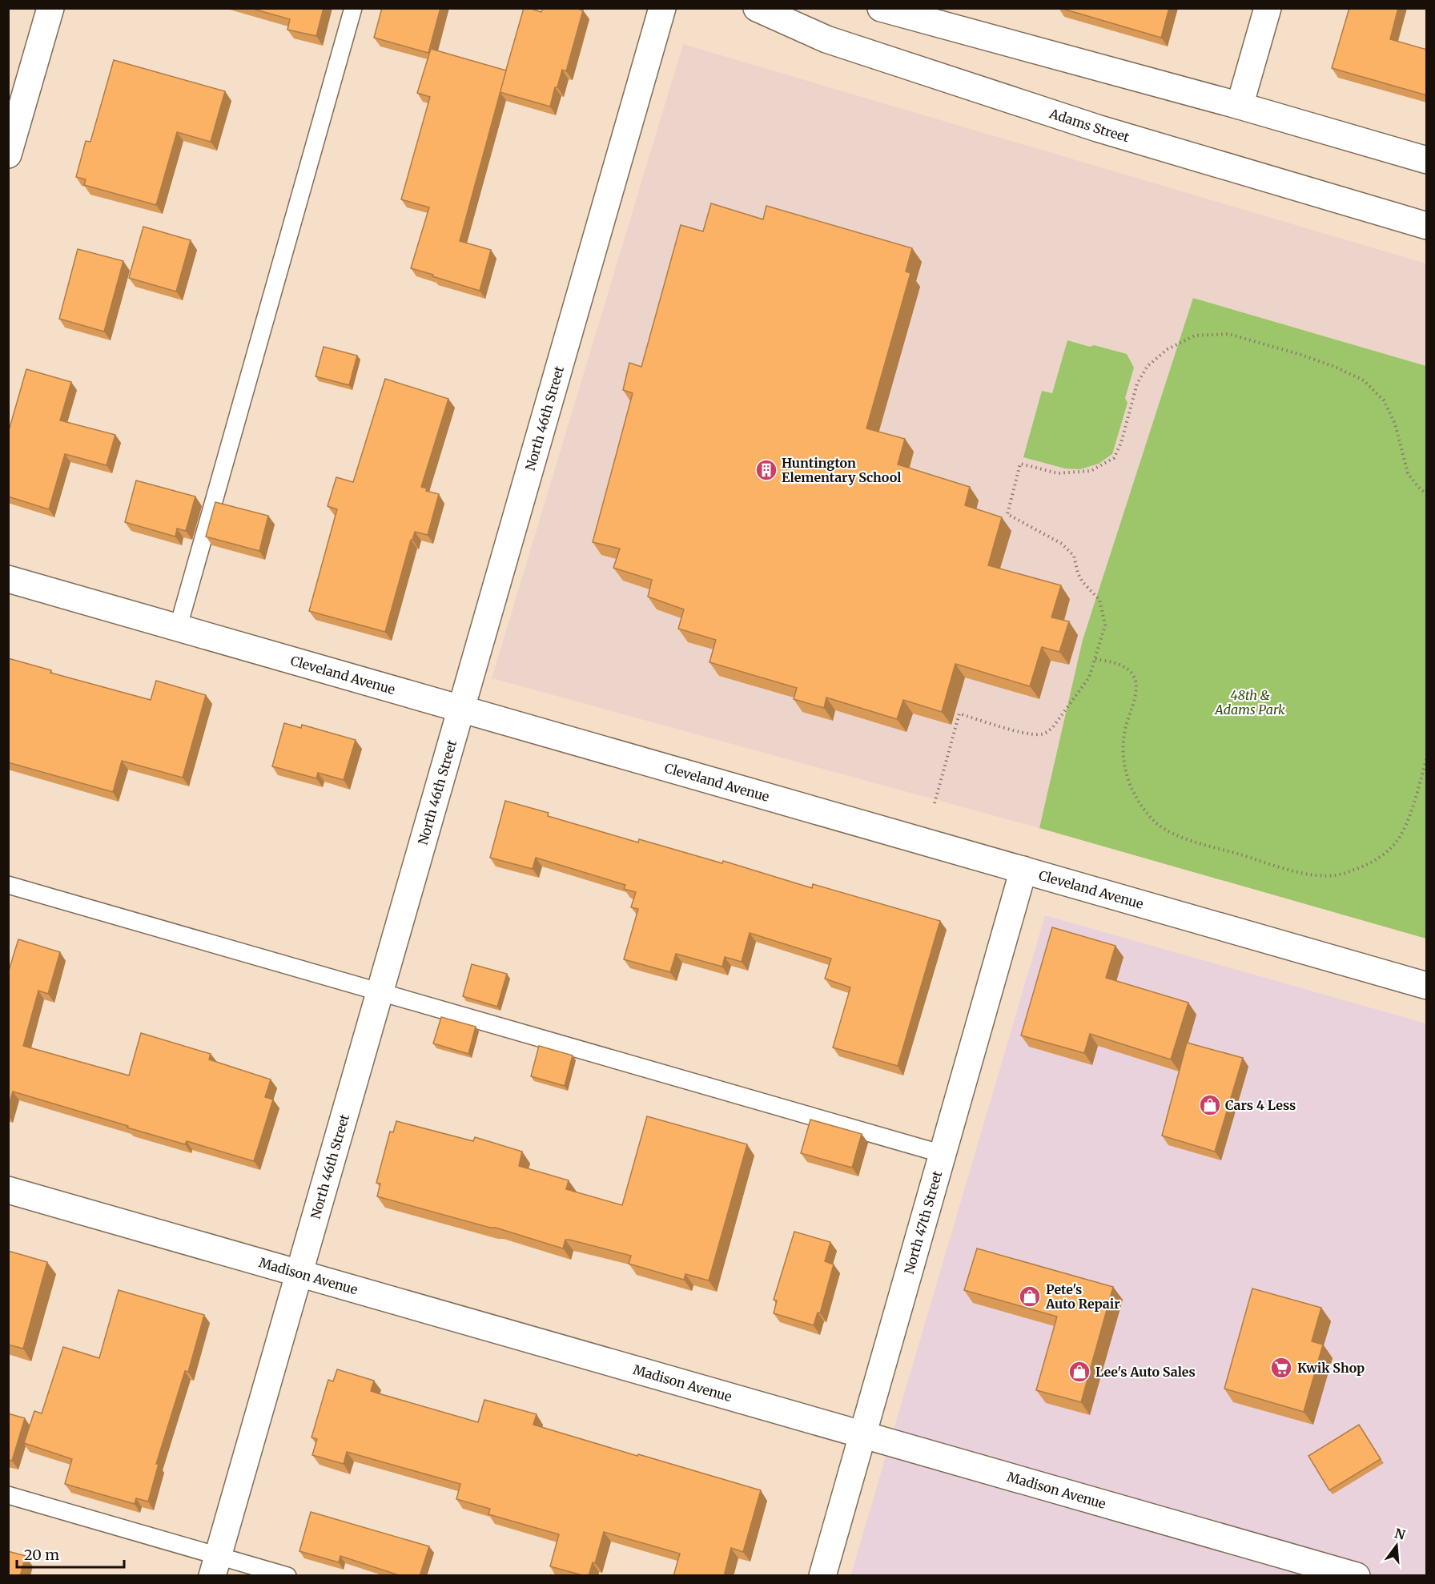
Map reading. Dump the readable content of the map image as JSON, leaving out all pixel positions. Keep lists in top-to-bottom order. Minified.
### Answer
{"streets":{"street":["Adams Street","North 46th Street","Cleveland Avenue","North 47th Street","Madison Avenue"]},"crossings":[["North 46th Street","Cleveland Avenue"],["North 46th Street","Madison Avenue"],["Cleveland Avenue","North 47th Street"],["North 47th Street","Madison Avenue"]],"parks":["48th & Adams Park"],"places":{"building":["Huntington Elementary School"],"shop":["Cars 4 Less","Pete's Auto Repair","Lee's Auto Sales"],"supermarket":["Kwik Shop"]},"scale_bar":"20 m","north":"top"}
